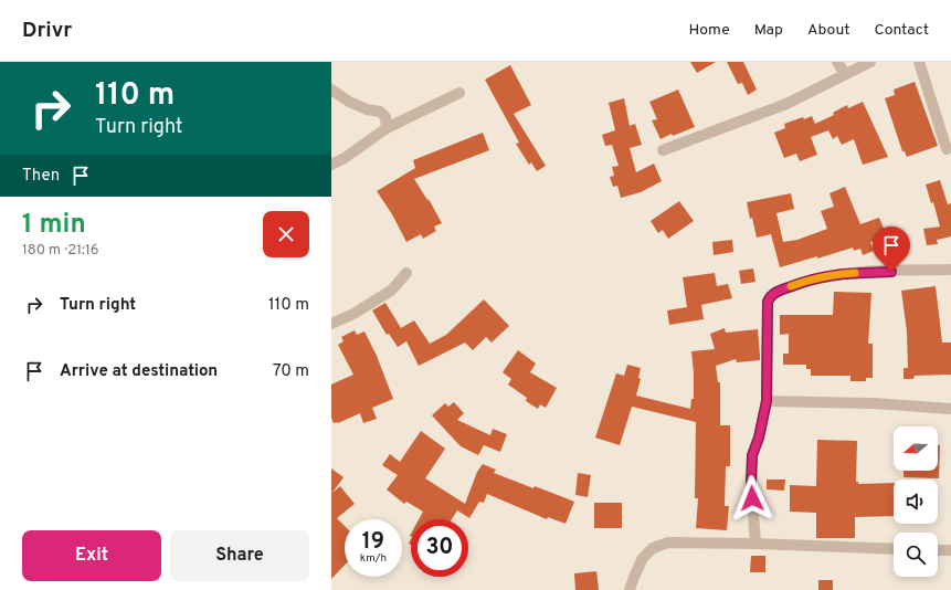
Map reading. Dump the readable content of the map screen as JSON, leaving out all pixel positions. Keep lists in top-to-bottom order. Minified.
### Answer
{"north":"left","page":{"header":"Drivr","nav":["Home","Map","About","Contact"],"turn":["110 m","Turn right"],"then":"Then","heading":["1 min","180 m · 21:16"],"list":[{"name":"Turn right","value":"110 m"},{"name":"Arrive at destination","value":"70 m"}],"speed":"19 km/h","limit":"30","buttons":["Exit","Share"]}}
